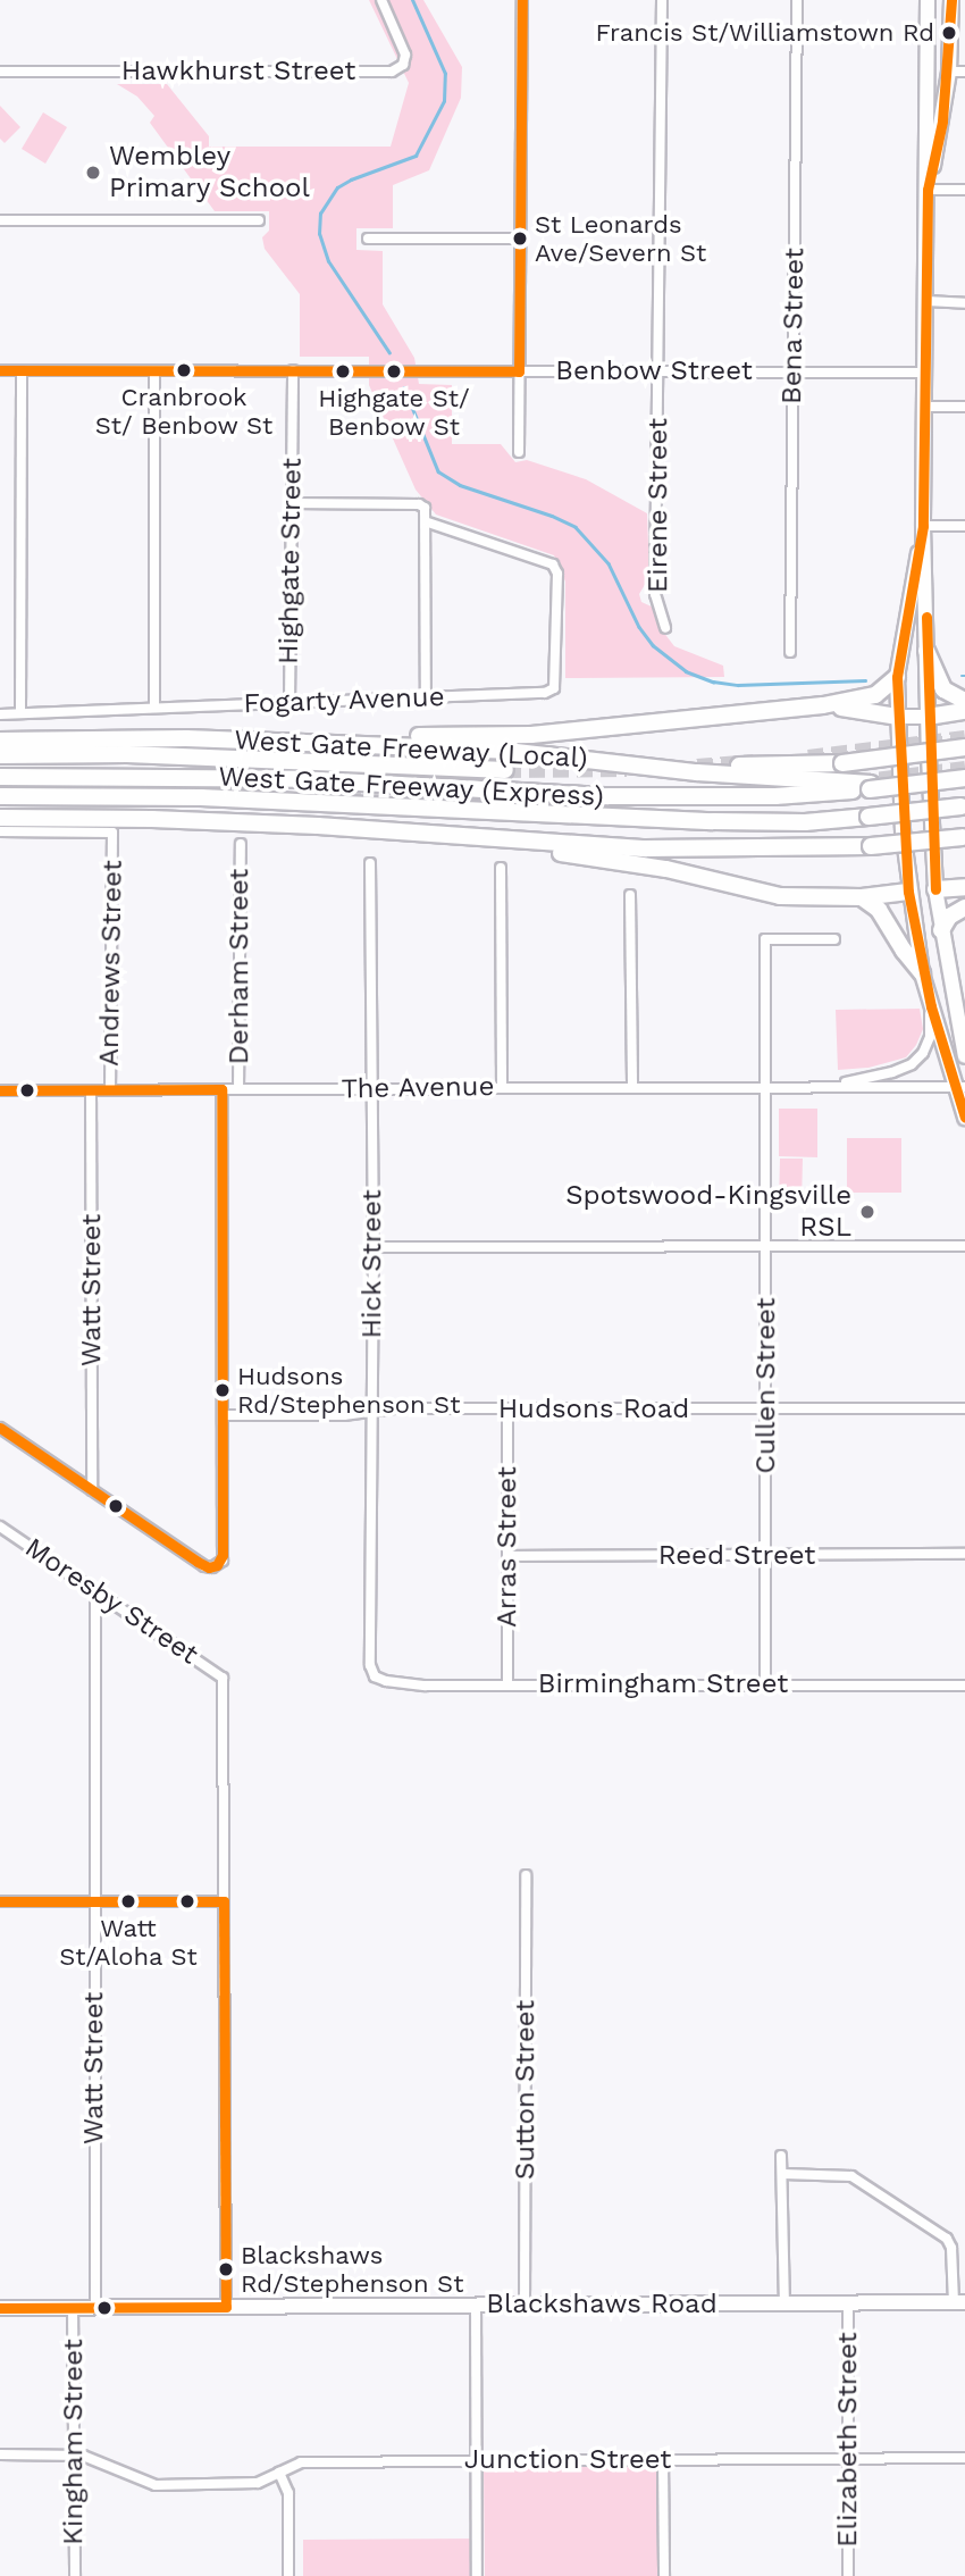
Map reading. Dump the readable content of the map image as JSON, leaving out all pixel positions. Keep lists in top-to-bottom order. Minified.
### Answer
{"streets":{"highway":["West Gate Freeway (Local)","West Gate Freeway (Express)"],"main road":["Blackshaws Road"],"street":["Hawkhurst Street","Bena Street","Benbow Street","Eirene Street","Highgate Street","Fogarty Avenue","Andrews Street","Derham Street","The Avenue","Hick Street","Watt Street","Cullen Street","Hudsons Road","Arras Street","Reed Street","Moresby Street","Birmingham Street","Sutton Street","Elizabeth Street","Kingham Street","Junction Street"]},"crossings":[["Bena Street","Benbow Street"],["Benbow Street","Eirene Street"],["Benbow Street","Highgate Street"],["Highgate Street","Fogarty Avenue"],["West Gate Freeway (Local)","West Gate Freeway (Express)"],["Andrews Street","The Avenue"],["Derham Street","The Avenue"],["The Avenue","Hick Street"],["The Avenue","Watt Street"],["The Avenue","Cullen Street"],["Hick Street","Hudsons Road"],["Hick Street","Birmingham Street"],["Watt Street","Moresby Street"],["Watt Street","Blackshaws Road"],["Cullen Street","Hudsons Road"],["Cullen Street","Reed Street"],["Cullen Street","Birmingham Street"],["Hudsons Road","Arras Street"],["Arras Street","Reed Street"],["Arras Street","Birmingham Street"],["Sutton Street","Blackshaws Road"],["Blackshaws Road","Elizabeth Street"],["Blackshaws Road","Kingham Street"],["Elizabeth Street","Junction Street"],["Kingham Street","Junction Street"]],"places":["Francis St/Williamstown Rd","Wembley Primary School","St Leonards Ave/Severn St","Cranbrook St/ Benbow St","Highgate St/ Benbow St","Spotswood-Kingsville RSL","Hudsons Rd/Stephenson St","Watt St/Aloha St","Blackshaws Rd/Stephenson St"]}
